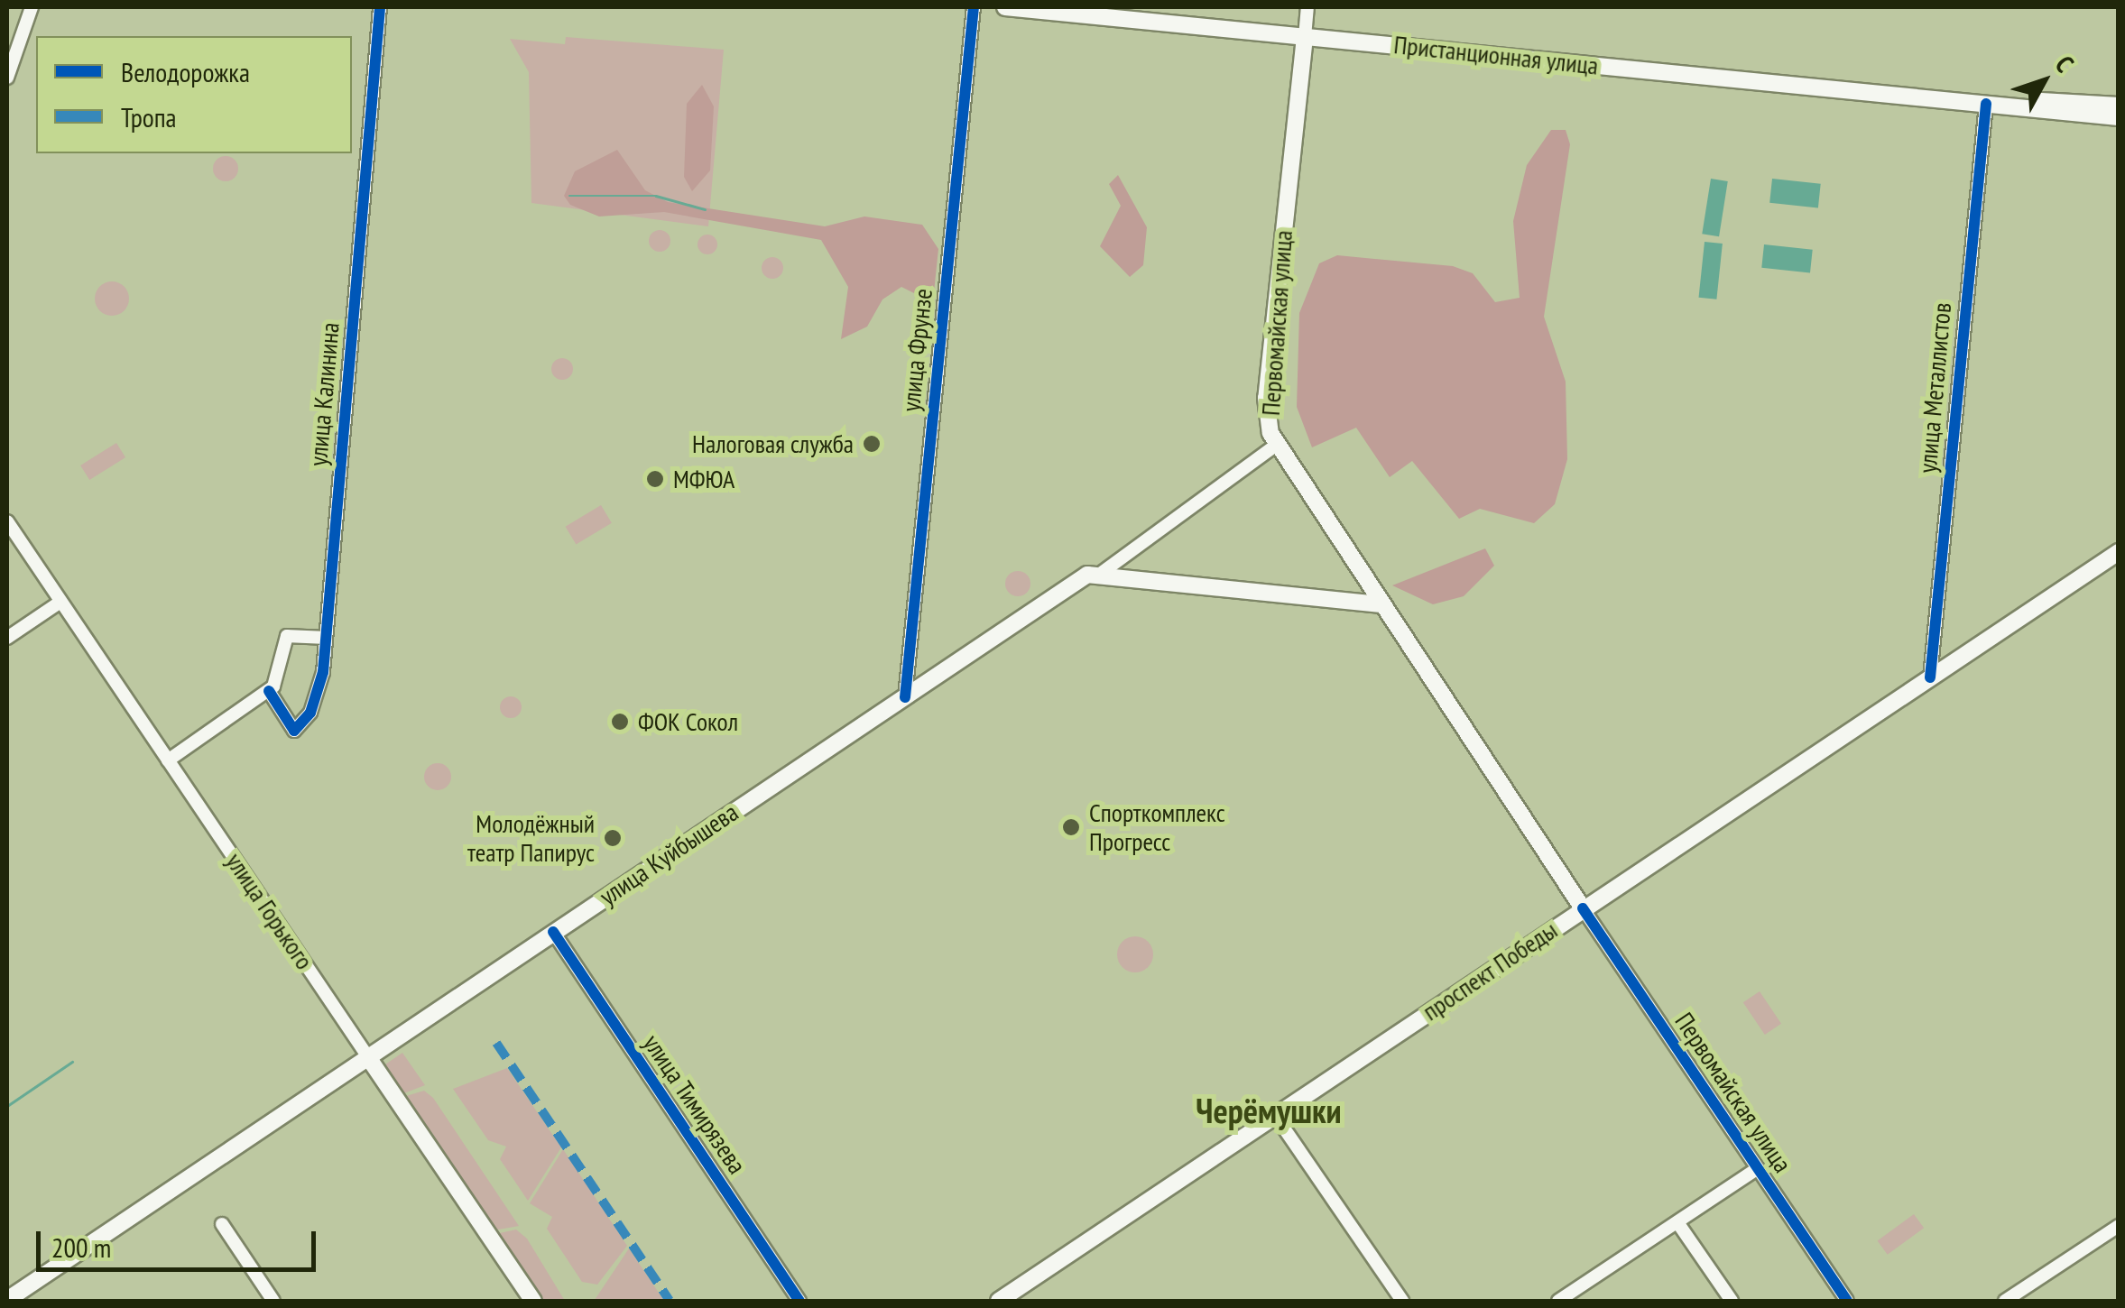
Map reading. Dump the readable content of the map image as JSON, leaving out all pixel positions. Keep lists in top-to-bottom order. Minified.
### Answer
{"streets":{"main road":["Пристанционная улица","Первомайская улица","улица Куйбышева","улица Горького","проспект Победы"],"street":["улица Фрунзе","улица Металлистов","улица Калинина","улица Тимирязева"]},"crossings":[["Пристанционная улица","Первомайская улица"],["Пристанционная улица","улица Металлистов"],["Первомайская улица","проспект Победы"],["улица Фрунзе","улица Куйбышева"],["улица Металлистов","проспект Победы"],["улица Куйбышева","улица Горького"],["улица Куйбышева","улица Тимирязева"]],"districts":["Черёмушки"],"places":["Налоговая служба","МФЮА","ФОК Сокол","Спорткомплекс Прогресс","Молодёжный театр Папирус"],"legend":["Велодорожка","Тропа"],"scale_bar":"200 m","north":"top right"}
